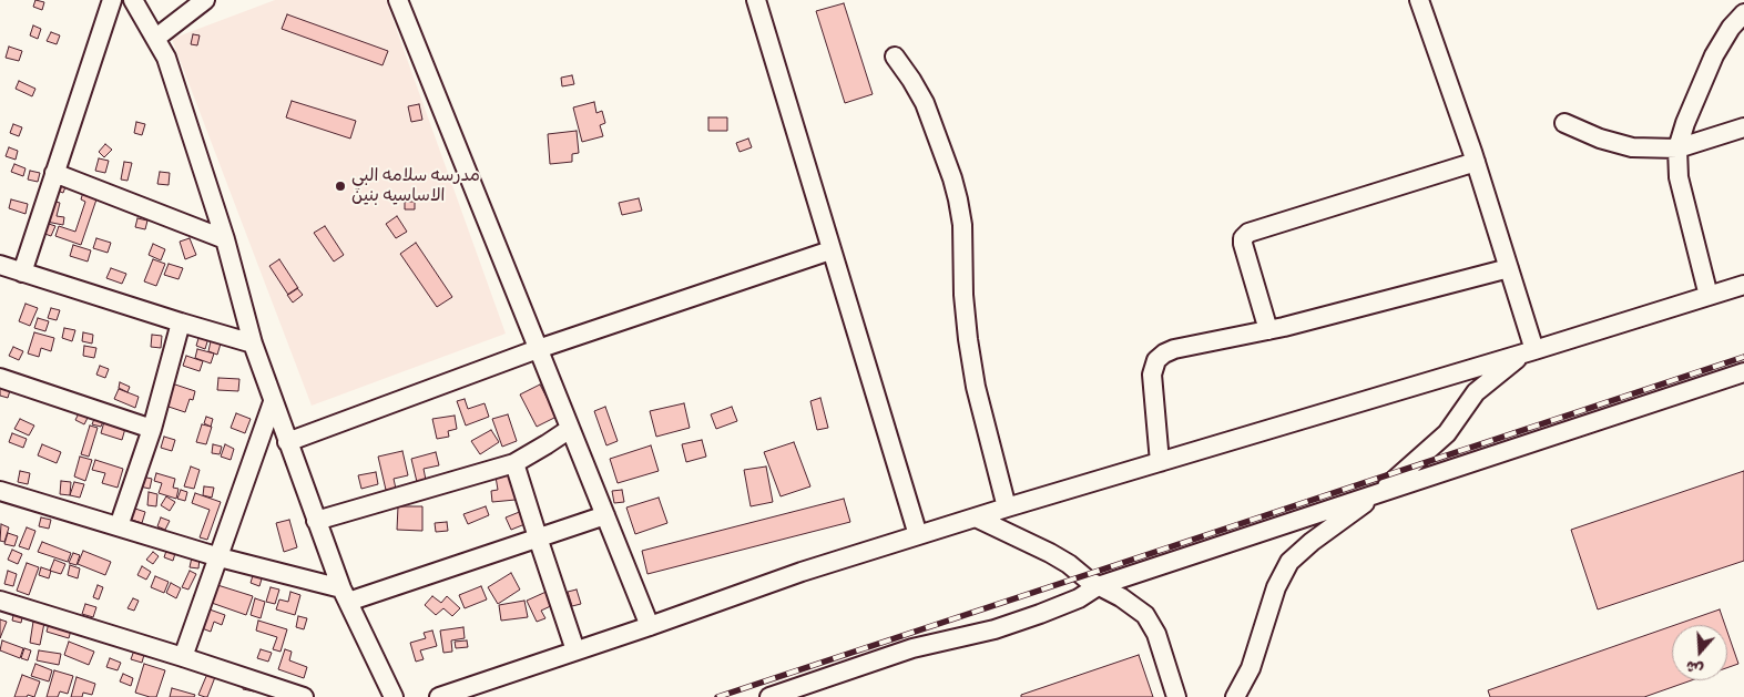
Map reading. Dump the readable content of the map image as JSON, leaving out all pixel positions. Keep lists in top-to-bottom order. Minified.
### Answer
{"places":["مدرسه سلامه البي الاساسيه بنين"],"north":"bottom"}
